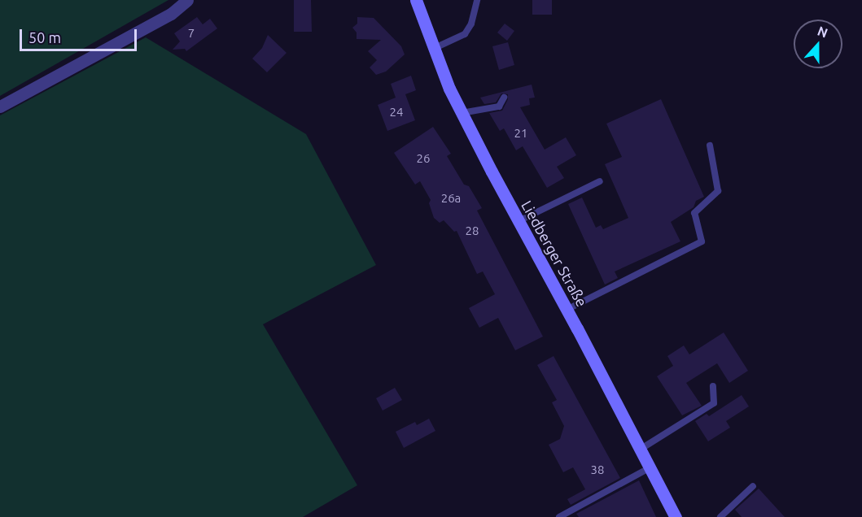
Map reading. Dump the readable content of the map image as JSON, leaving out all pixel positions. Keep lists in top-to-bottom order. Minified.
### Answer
{"streets":{"main road":["Liedberger Straße"]},"house_numbers":["7","24","21","26","26a","28","38"],"scale_bar":"50 m","north":"top"}
